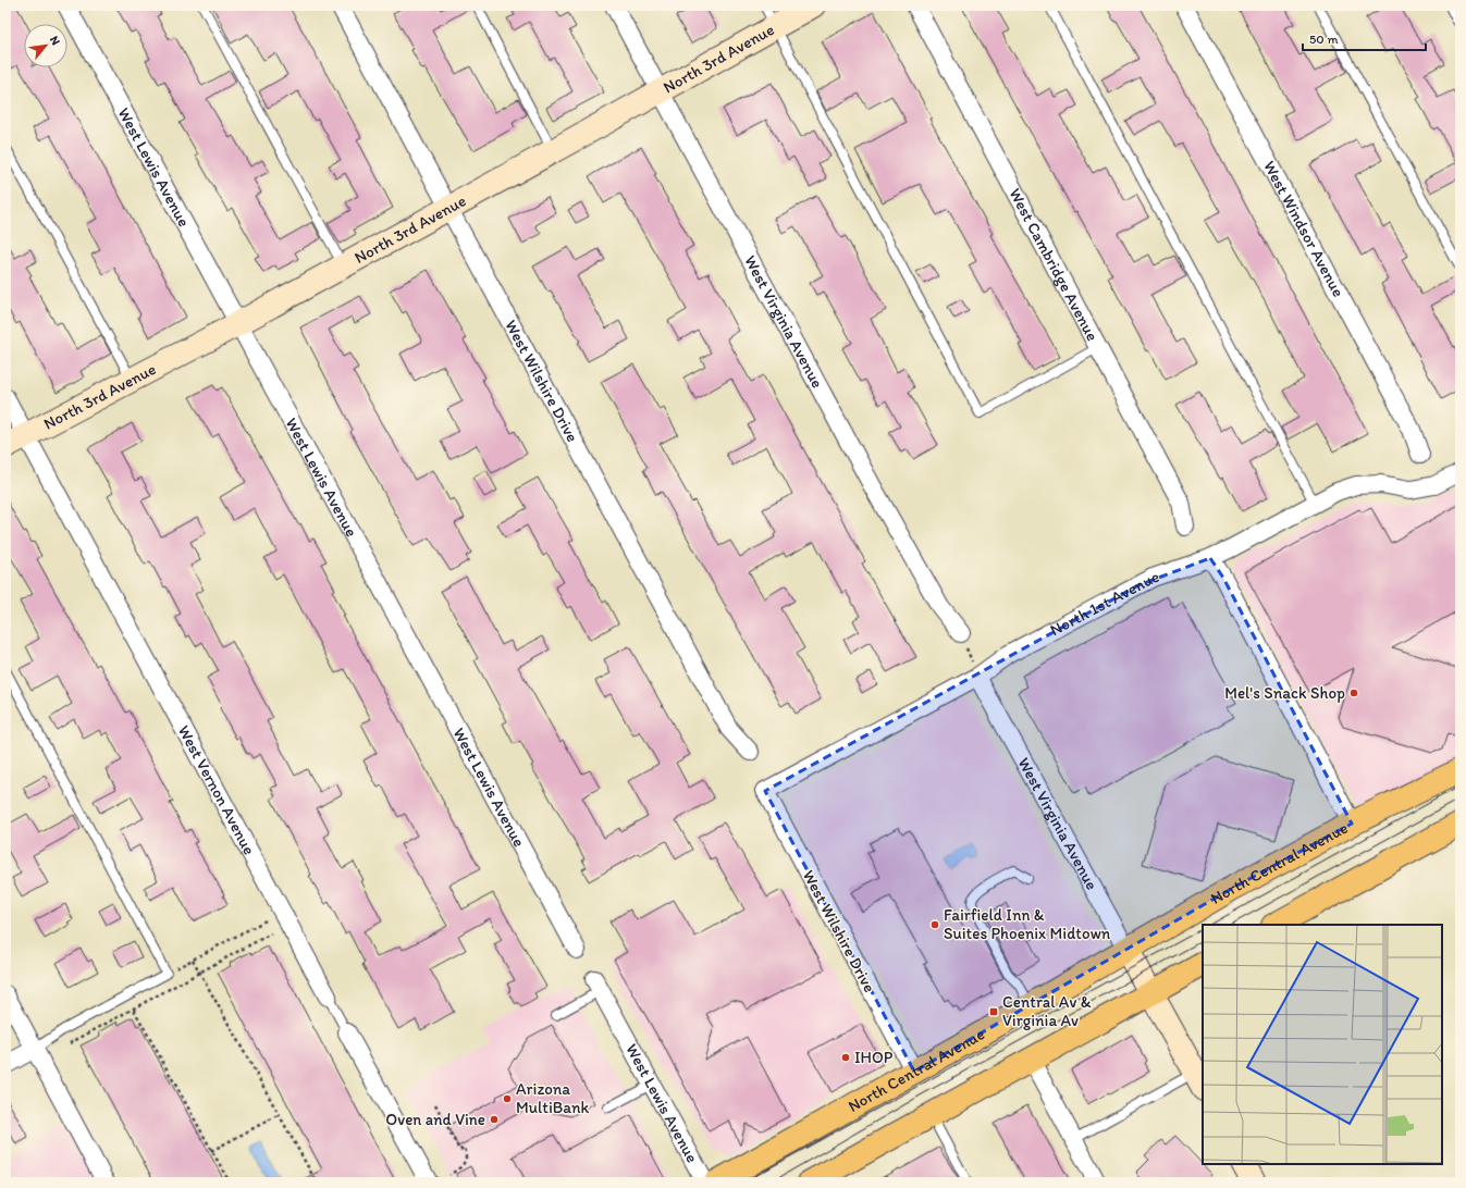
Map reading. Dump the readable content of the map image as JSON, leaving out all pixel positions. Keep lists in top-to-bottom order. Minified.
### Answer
{"streets":{"main road":["North Central Avenue"],"street":["North 3rd Avenue","West Lewis Avenue","West Windsor Avenue","West Cambridge Avenue","West Virginia Avenue","West Wilshire Drive","North 1st Avenue","West Vernon Avenue"]},"crossings":[["North 3rd Avenue","West Lewis Avenue"],["North 3rd Avenue","West Virginia Avenue"],["North 3rd Avenue","West Wilshire Drive"],["North 3rd Avenue","West Vernon Avenue"],["West Virginia Avenue","North 1st Avenue"],["West Virginia Avenue","North Central Avenue"],["West Wilshire Drive","North 1st Avenue"],["West Wilshire Drive","North Central Avenue"]],"places":{"other":["Mel's Snack Shop","Fairfield Inn & Suites Phoenix Midtown","IHOP","Arizona MultiBank","Oven and Vine"],"transit":["Central Av & Virginia Av"]},"scale_bar":"50 m","north":"top right"}
